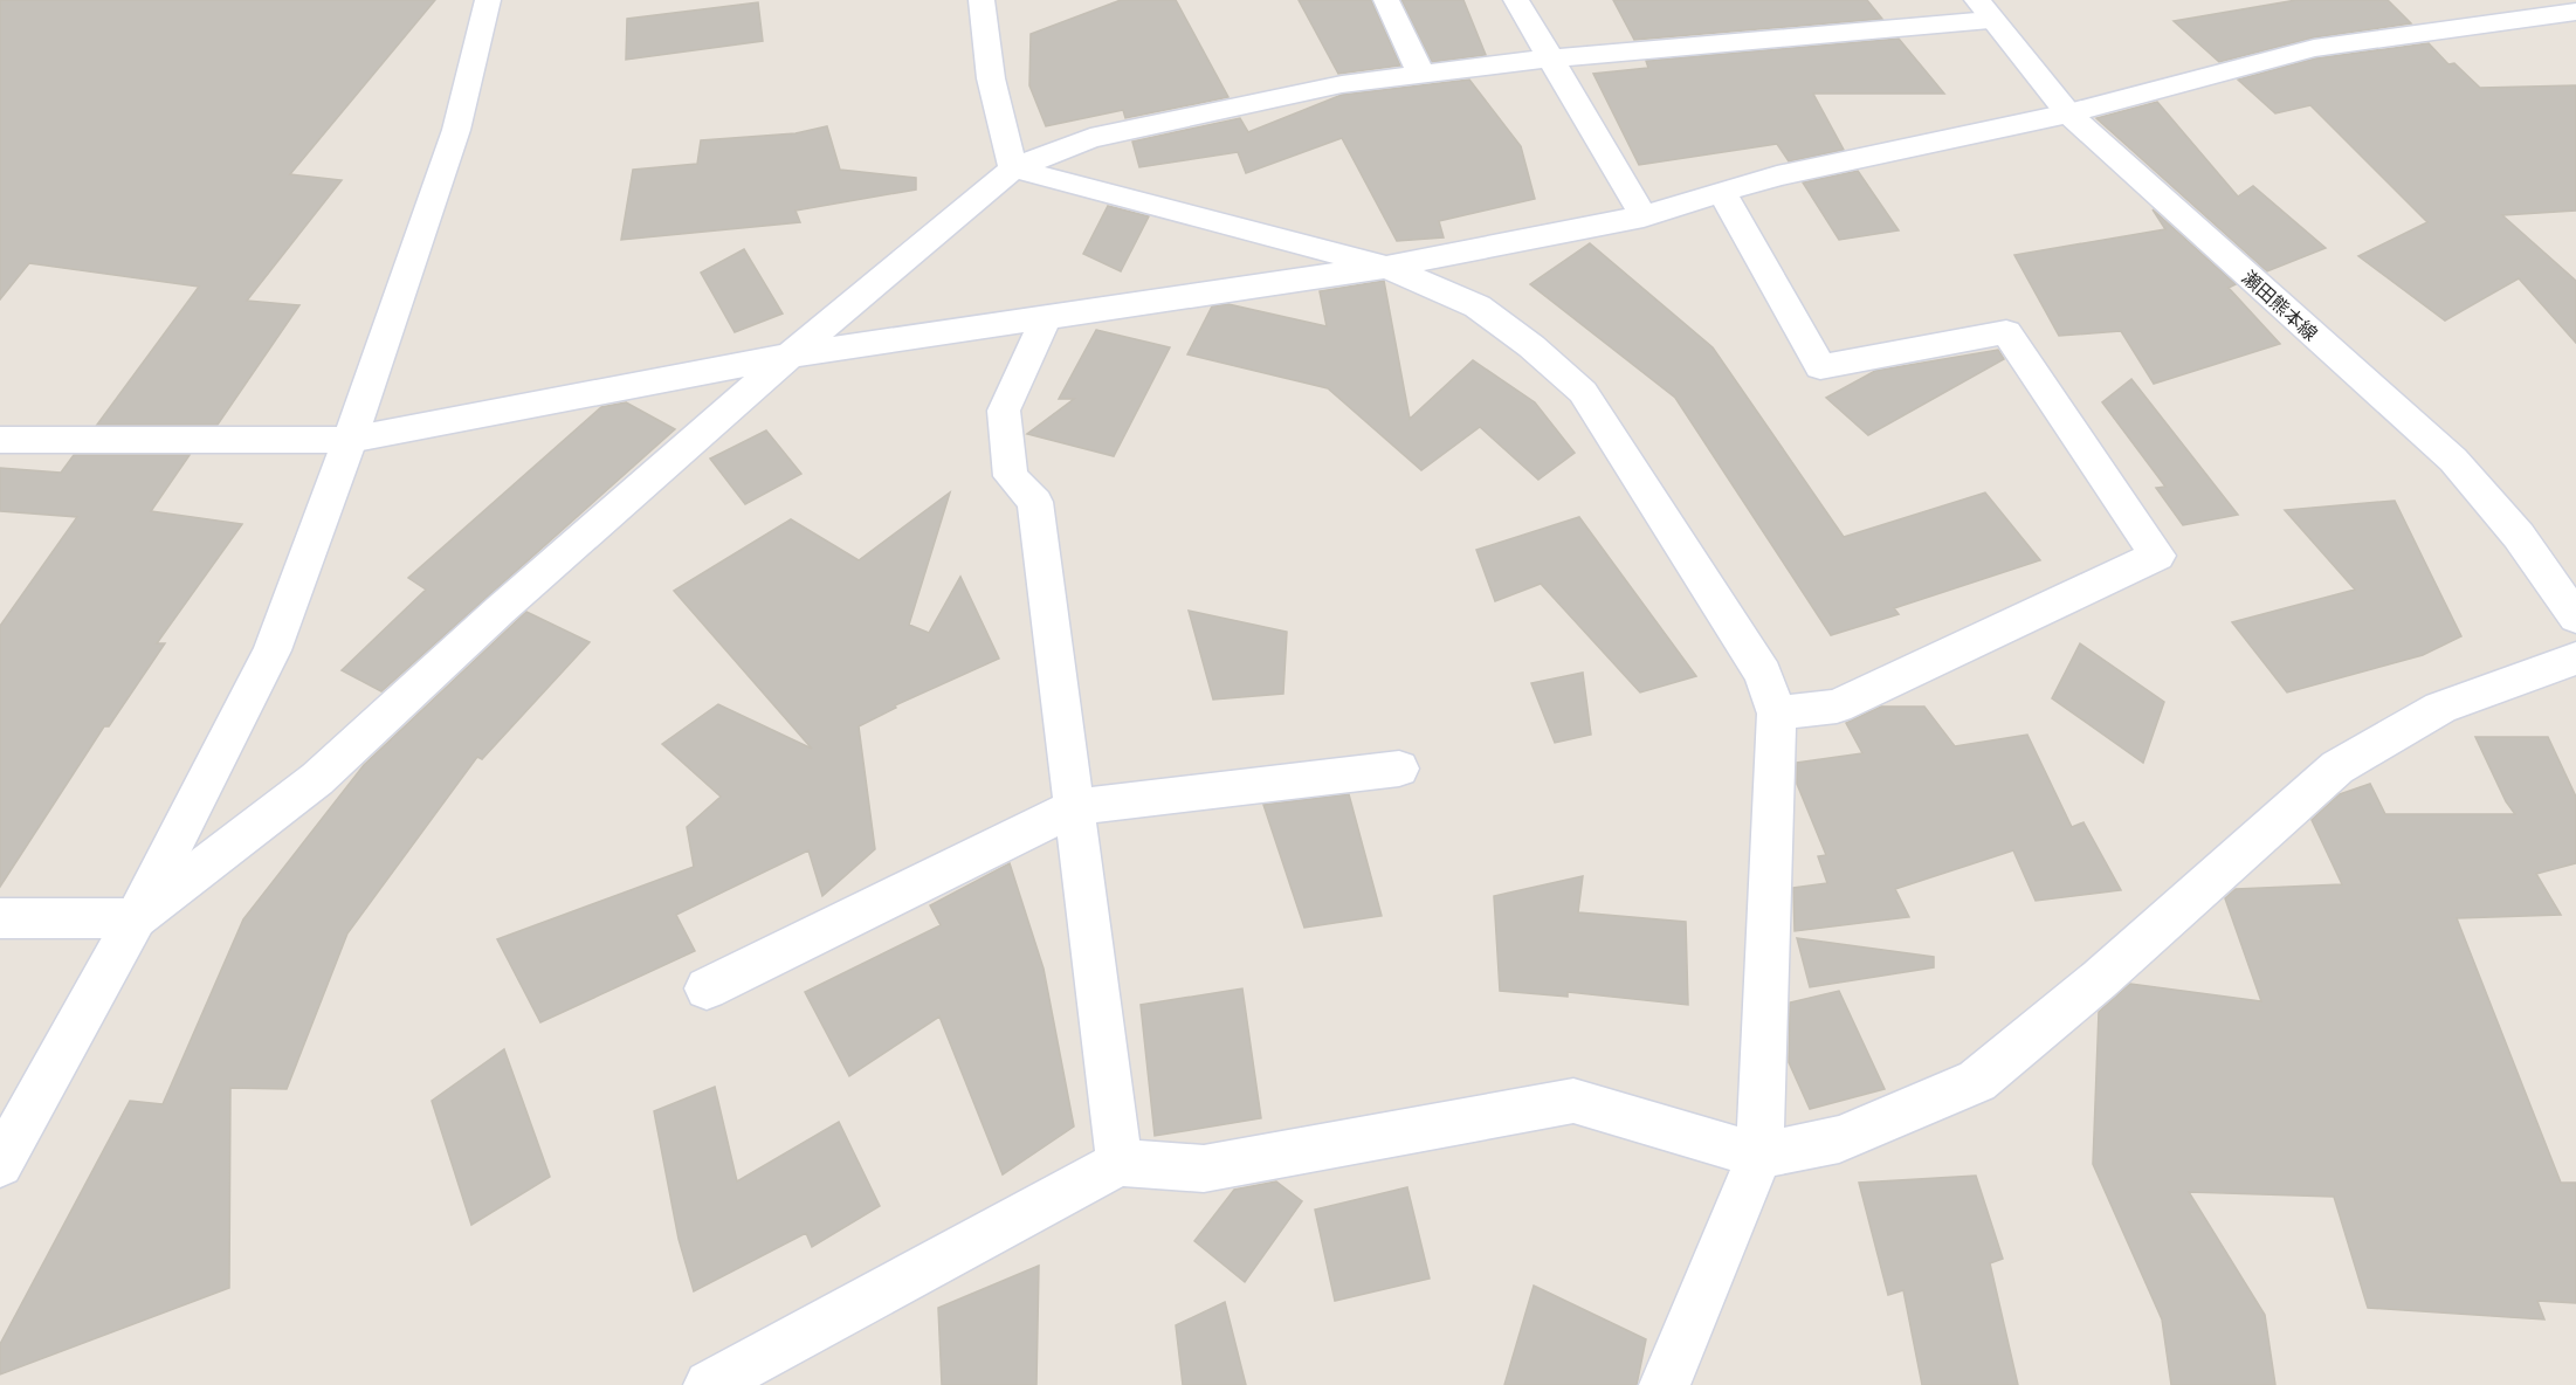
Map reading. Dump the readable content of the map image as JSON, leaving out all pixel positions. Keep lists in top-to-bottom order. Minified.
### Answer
{"streets":{"street":["瀬田熊本線"]}}
